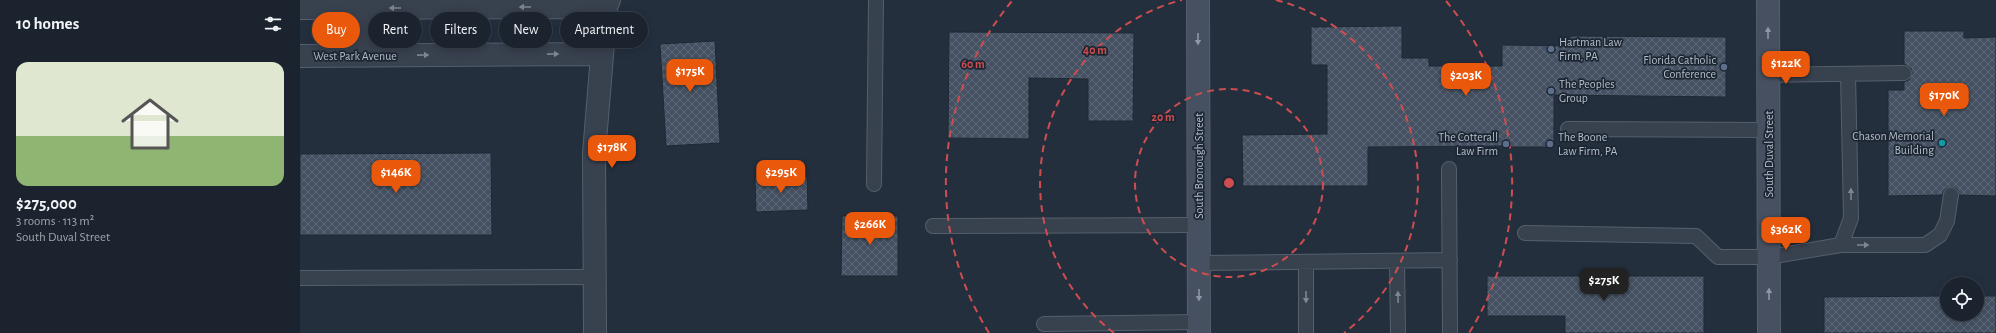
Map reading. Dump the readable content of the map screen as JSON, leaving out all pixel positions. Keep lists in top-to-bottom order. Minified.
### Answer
{"streets":{"main road":["South Duval Street","South Bronough Street"],"street":["West Park Avenue"]},"one_way":["South Duval Street","South Bronough Street"],"places":["Hartman Law Firm, PA","Florida Catholic Conference","The Peoples Group","Chason Memorial Building","The Cotterall Law Firm","The Boone Law Firm, PA"],"page":{"heading":"10 homes","chip":["Buy","Rent","Filters","New","Apartment"],"list":[{"name":"$275,000","note":"3 rooms · 113 m² · South Duval Street"}],"price":["$122K","$175K","$203K","$170K","$178K","$146K","$295K","$266K","$362K","$275K"]},"rings":["40 m","60 m","20 m"]}
